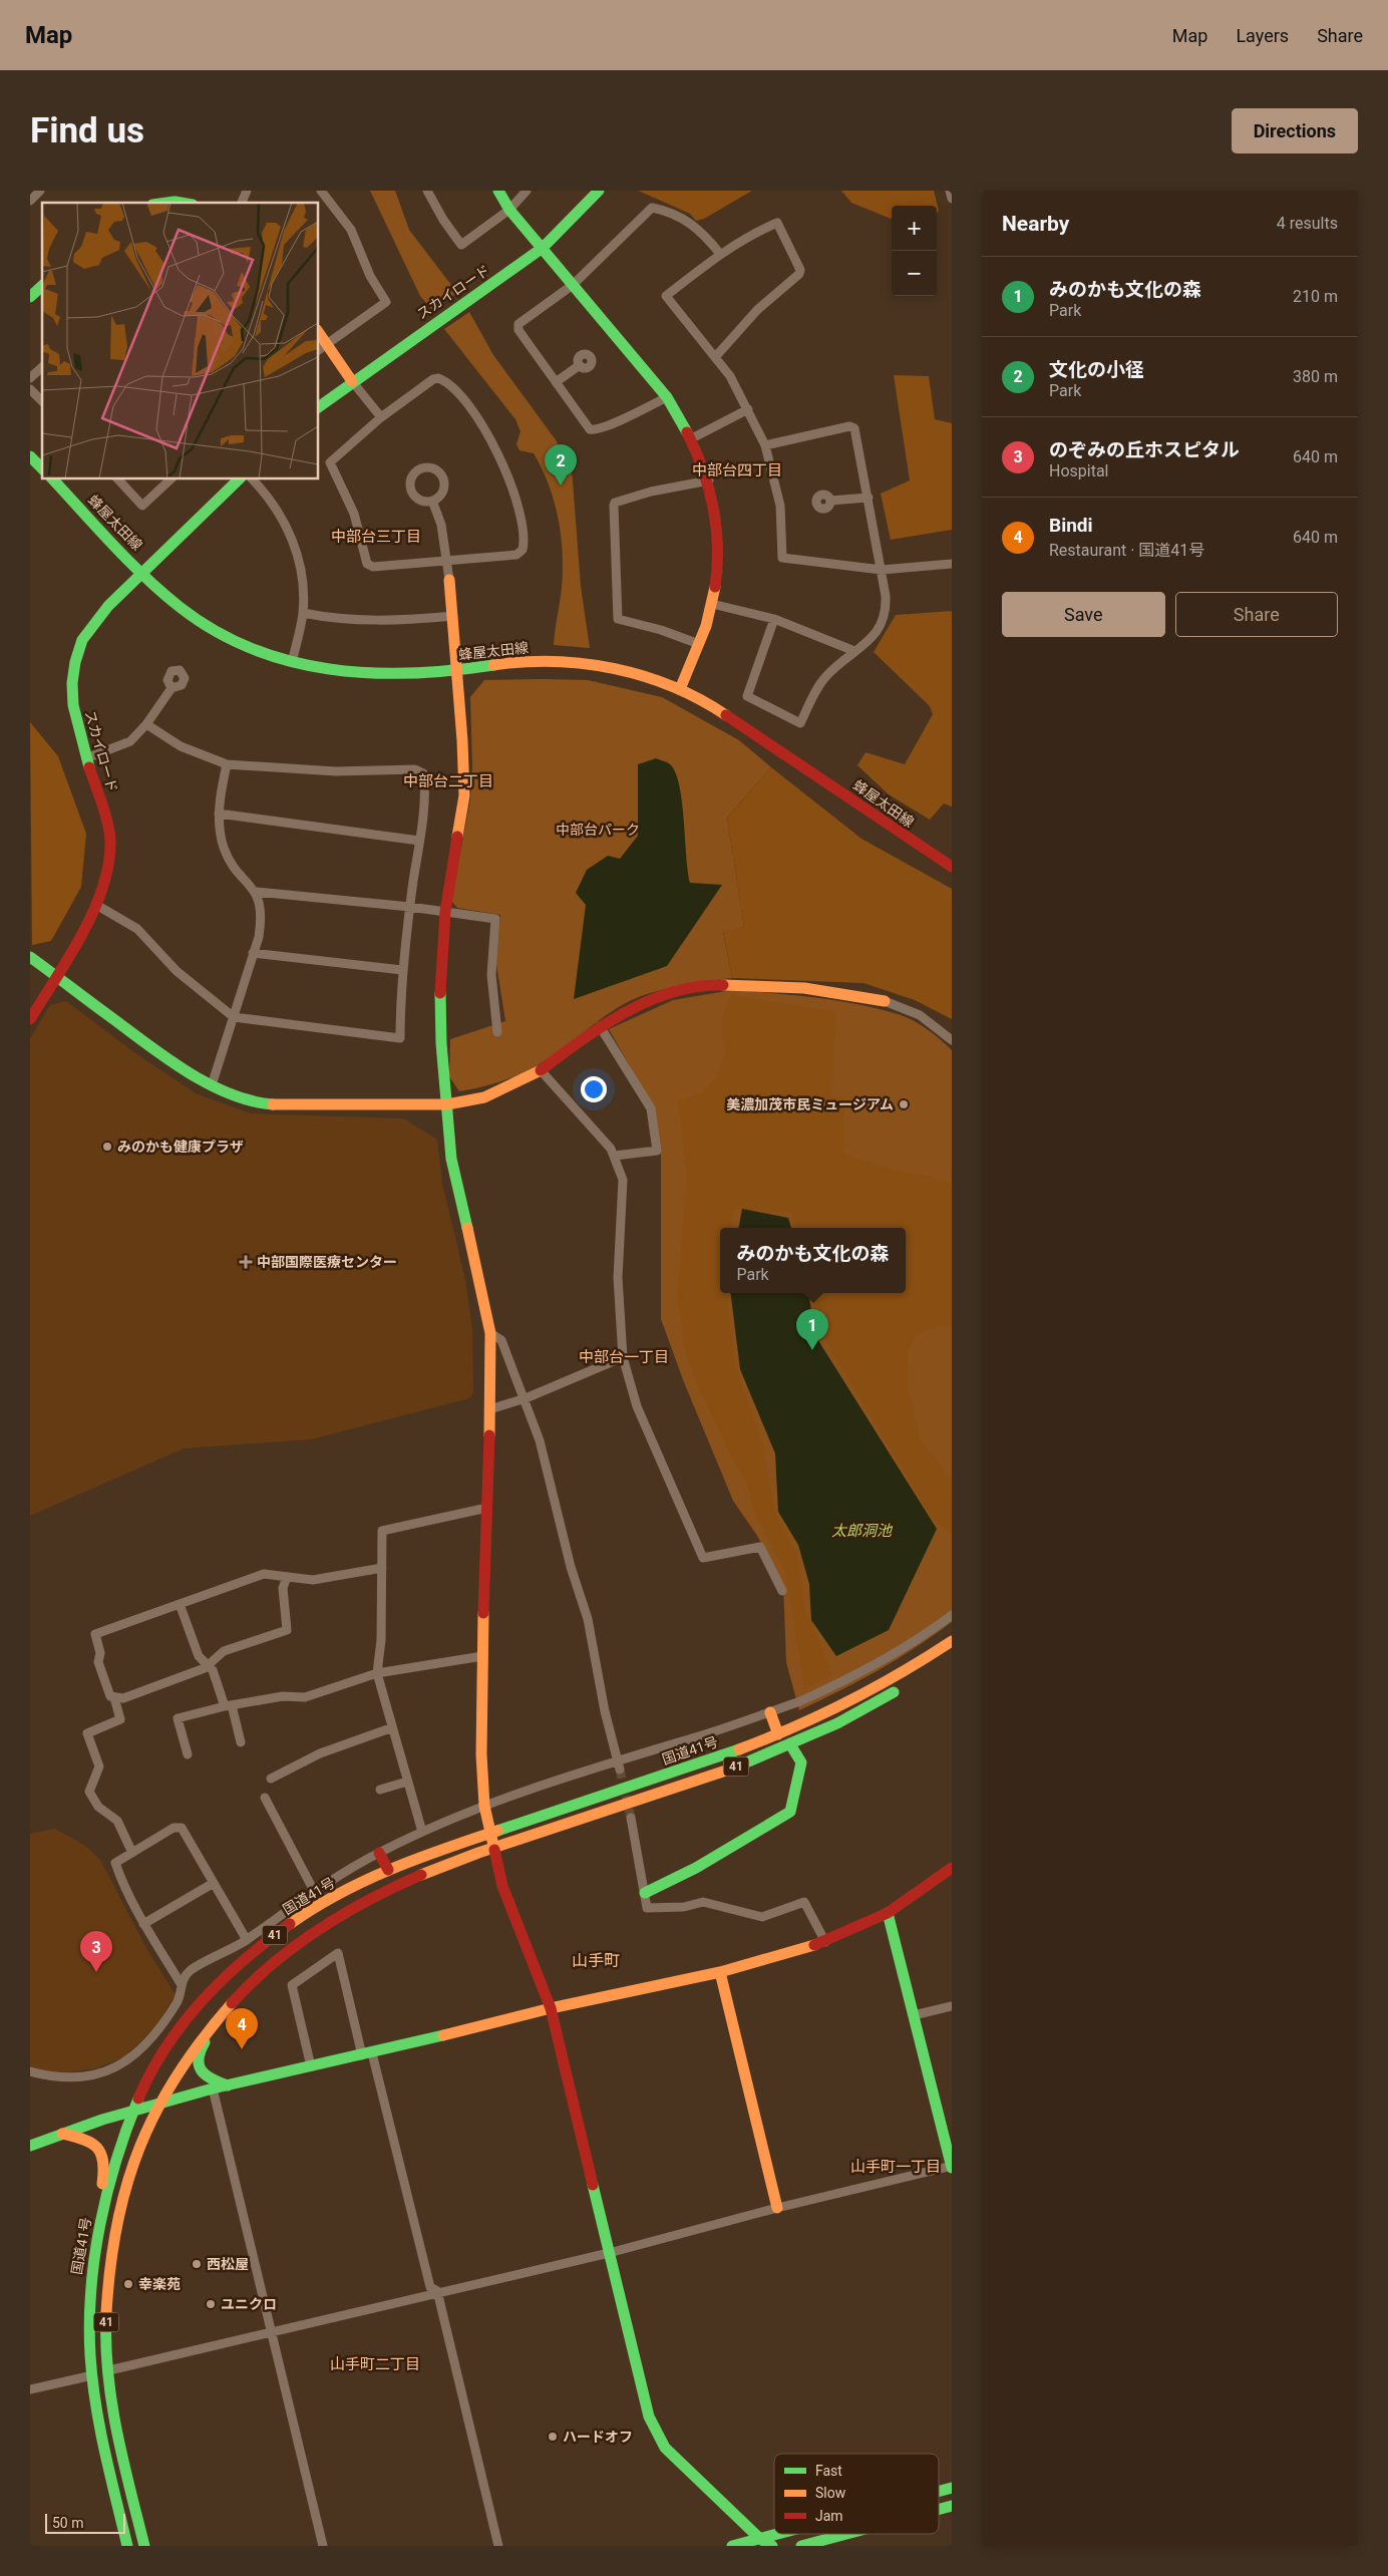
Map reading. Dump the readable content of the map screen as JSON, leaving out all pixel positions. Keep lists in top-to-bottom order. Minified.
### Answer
{"streets":{"main road":["スカイロード","蜂屋太田線","国道41号","41"]},"crossings":[["スカイロード","蜂屋太田線"]],"districts":["中部台四丁目","中部台三丁目","中部台二丁目","中部台一丁目","山手町","山手町一丁目","山手町二丁目"],"water":["太郎洞池"],"parks":["中部台パーク"],"places":{"other":["美濃加茂市民ミュージアム","みのかも健康プラザ","西松屋","幸楽苑","ユニクロ","ハードオフ"],"health":["中部国際医療センター"]},"legend":["Fast","Slow","Jam"],"scale_bar":"50 m","page":{"header":"Map","nav":["Map","Layers","Share"],"buttons":["Directions",["Save","Share"]],"title":"Find us","heading":["Nearby","4 results"],"map_buttons":["+","−"],"list":[{"mark":"1","name":"みのかも文化の森","note":"Park","value":"210 m"},{"mark":"2","name":"文化の小径","note":"Park","value":"380 m"},{"mark":"3","name":"のぞみの丘ホスピタル","note":"Hospital","value":"640 m"},{"mark":"4","name":"Bindi","note":"Restaurant · 国道41号","value":"640 m"}],"pins":["2","1","3","4"],"popup":["みのかも文化の森","Park"],"scale":"50 m"}}
